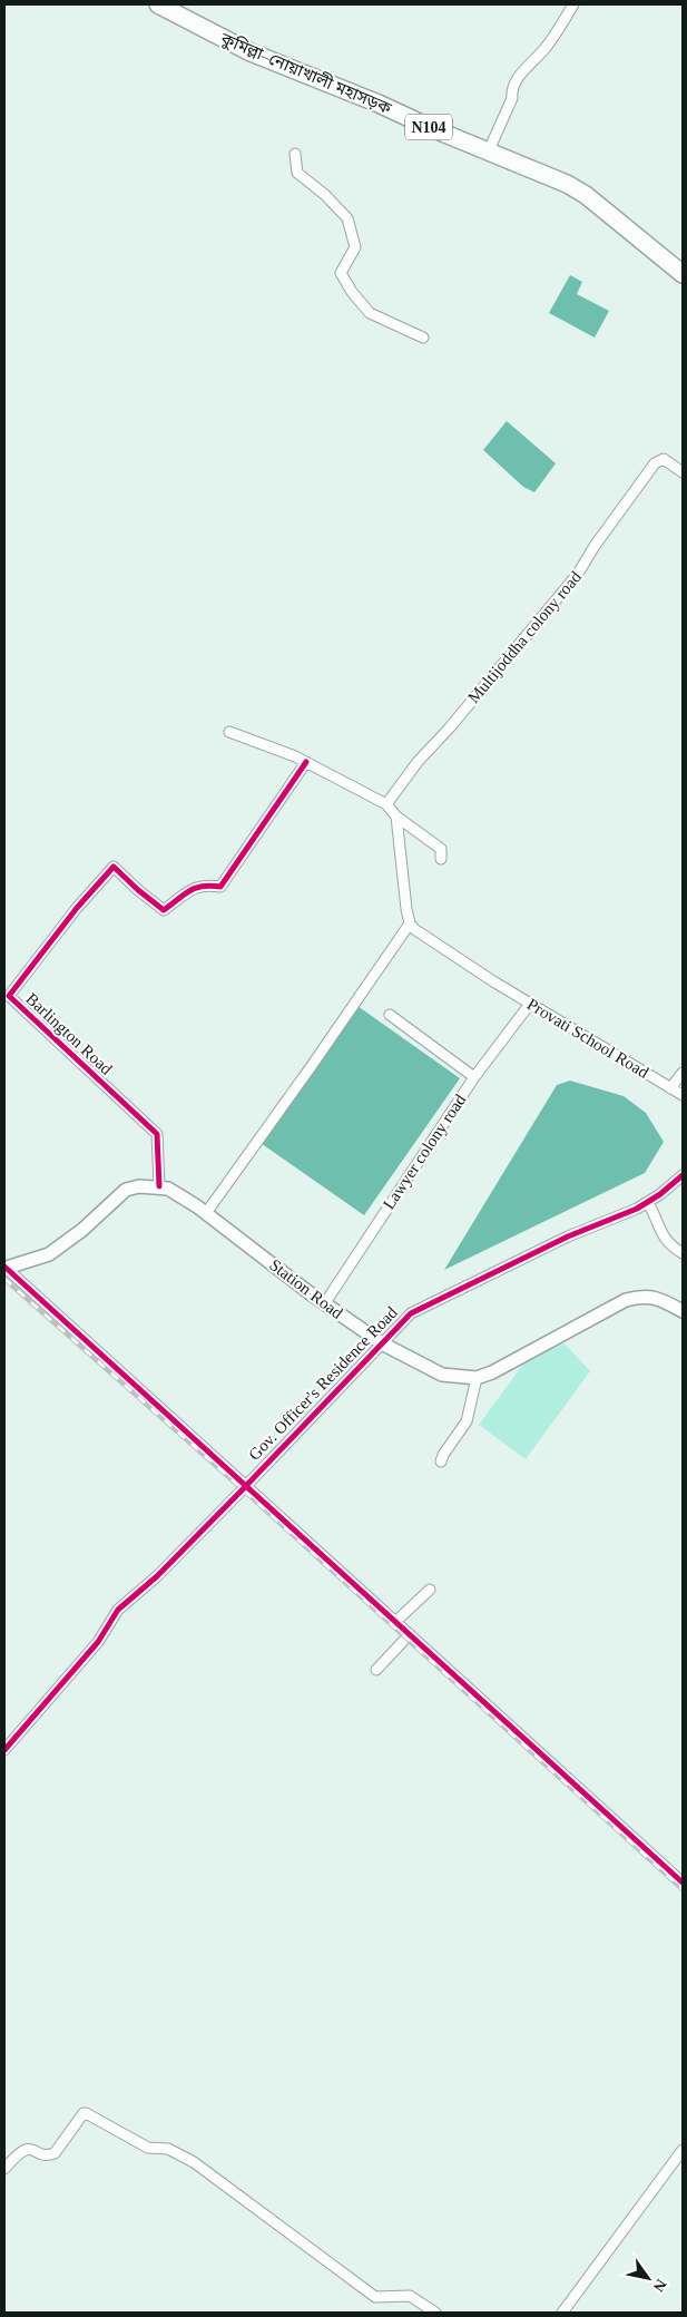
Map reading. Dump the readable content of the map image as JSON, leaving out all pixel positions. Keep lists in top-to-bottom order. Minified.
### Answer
{"streets":{"highway":["কুমিল্লা–নোয়াখালী মহাসড়ক","N104"],"street":["Multijoddha colony road","Barlington Road","Provati School Road","Lawyer colony road","Station Road","Gov. Officer's Residence Road"]},"crossings":[["Barlington Road","Station Road"],["Provati School Road","Lawyer colony road"],["Lawyer colony road","Station Road"],["Station Road","Gov. Officer's Residence Road"]],"north":"bottom right"}
